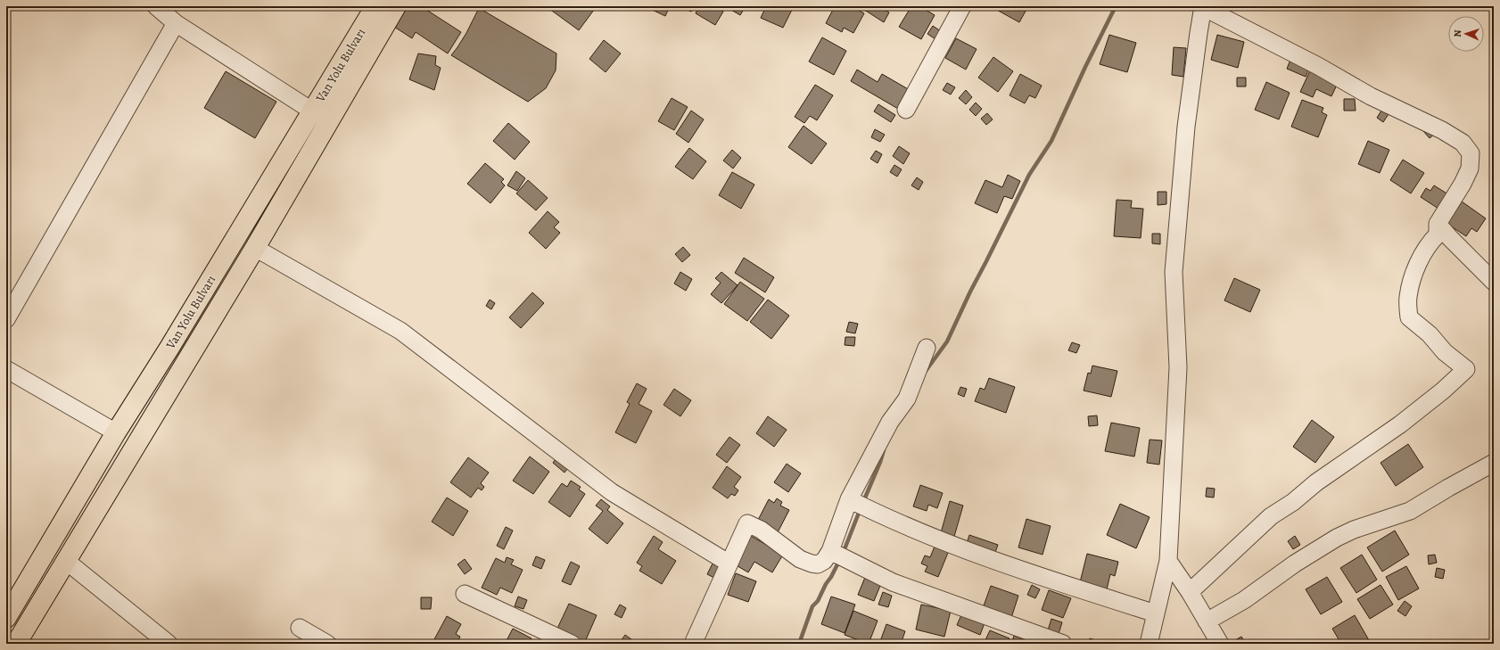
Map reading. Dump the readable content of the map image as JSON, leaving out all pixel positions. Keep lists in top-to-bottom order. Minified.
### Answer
{"streets":{"main road":["Van Yolu Bulvarı"]},"north":"left"}
